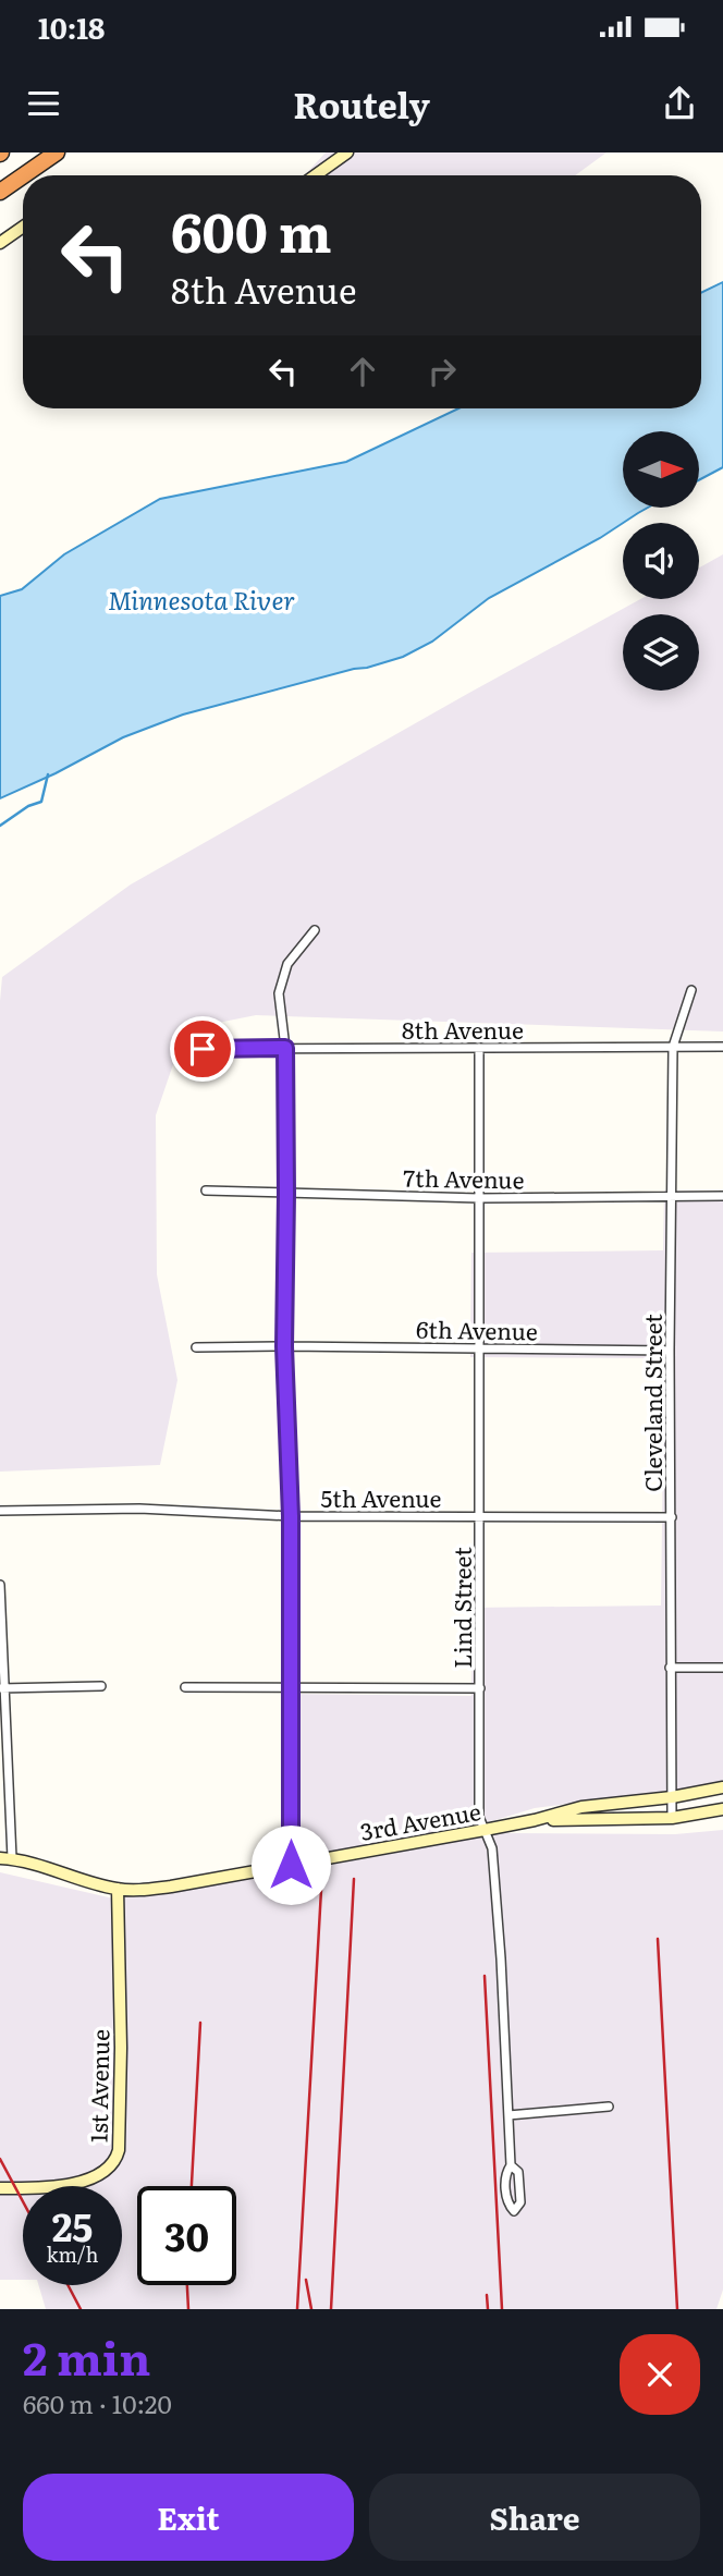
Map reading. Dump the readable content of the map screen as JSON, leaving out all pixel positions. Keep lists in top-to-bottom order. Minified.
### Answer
{"streets":{"street":["8th Avenue","7th Avenue","6th Avenue","Cleveland Street","5th Avenue","Lind Street","3rd Avenue","1st Avenue"]},"crossings":[["8th Avenue","Cleveland Street"],["8th Avenue","Lind Street"],["7th Avenue","Cleveland Street"],["7th Avenue","Lind Street"],["6th Avenue","Cleveland Street"],["6th Avenue","Lind Street"],["Cleveland Street","5th Avenue"],["Cleveland Street","3rd Avenue"],["5th Avenue","Lind Street"],["Lind Street","3rd Avenue"],["3rd Avenue","1st Avenue"]],"water":["Minnesota River"],"north":"right","page":{"status":"10:18","header":"Routely","turn":["600 m","8th Avenue"],"speed":"25 km/h","limit":"30","heading":["2 min","660 m · 10:20"],"buttons":["Exit","Share"]}}
